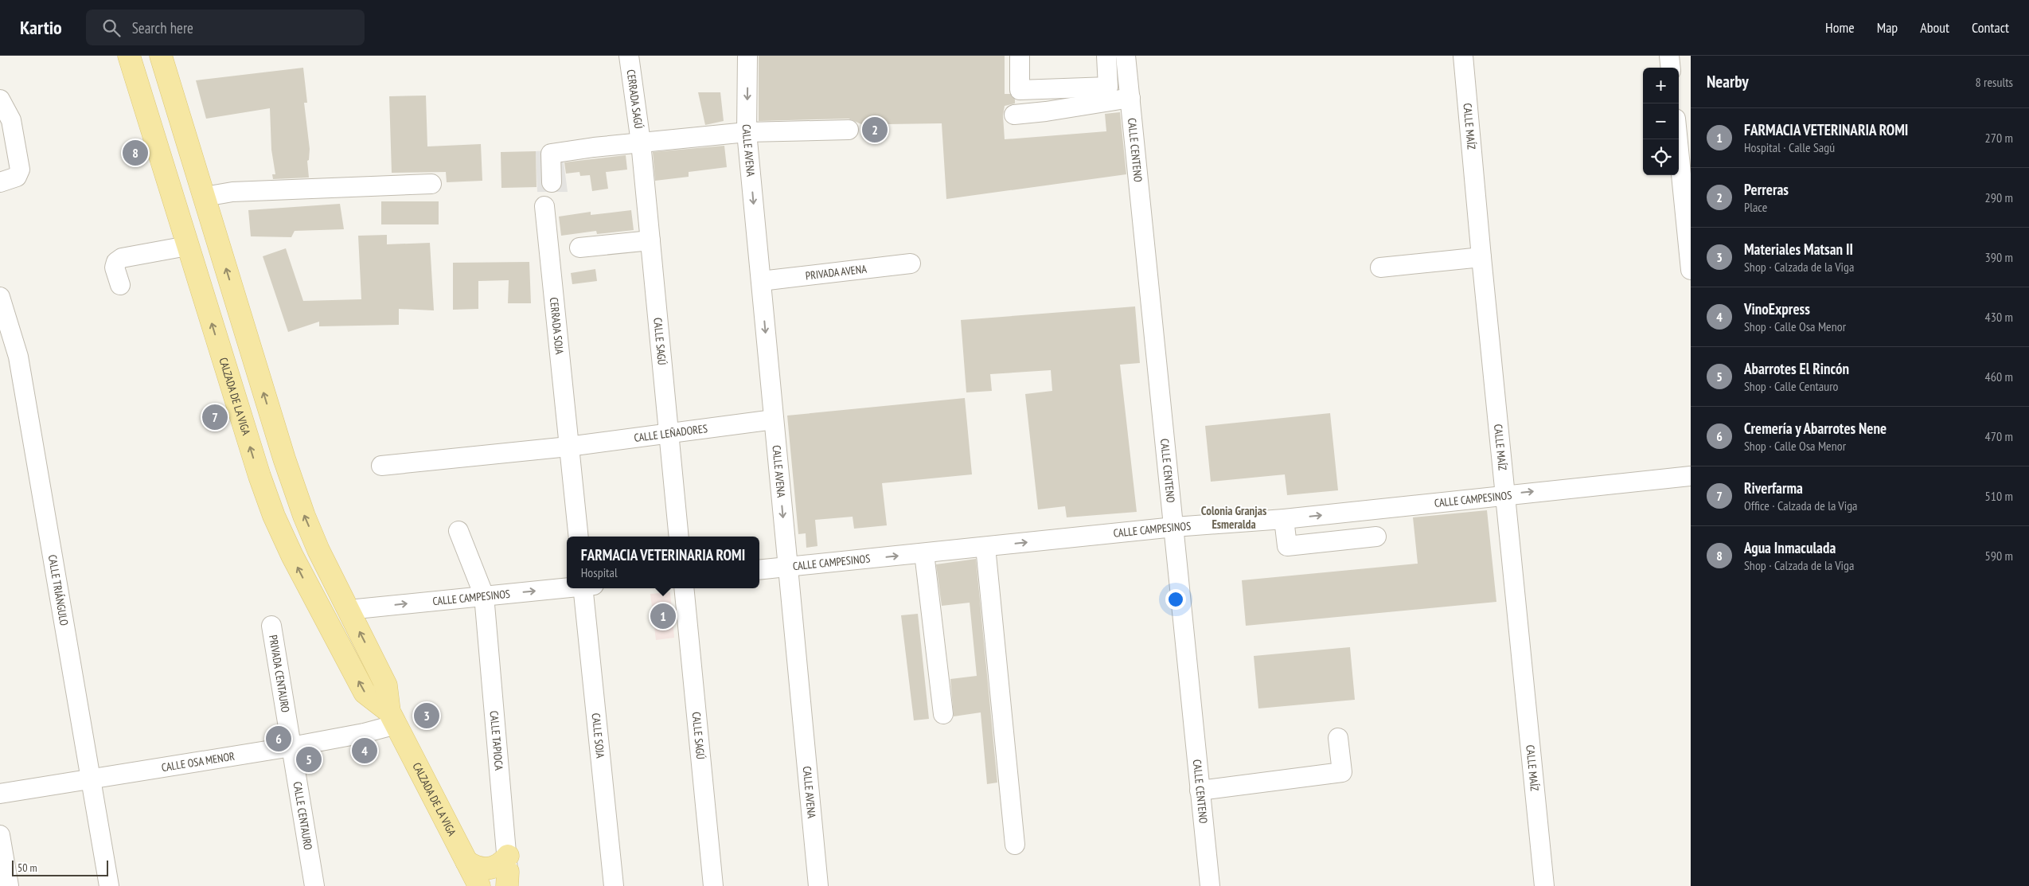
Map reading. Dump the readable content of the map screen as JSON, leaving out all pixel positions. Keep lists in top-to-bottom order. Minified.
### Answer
{"streets":{"main road":["CALZADA DE LA VIGA"],"street":["CERRADA SAGÚ","CALLE MAÍZ","CALLE AVENA","CALLE CENTENO","PRIVADA AVENA","CERRADA SOJA","CALLE SAGÚ","CALLE LEÑADORES","CALLE CAMPESINOS","CALLE TRIÁNGULO","PRIVADA CENTAURO","CALLE SOJA","CALLE TAPIOCA","CALLE OSA MENOR","CALLE CENTAURO"]},"crossings":[["CERRADA SAGÚ","CALLE SAGÚ"],["CALLE MAÍZ","CALLE CAMPESINOS"],["CALLE AVENA","PRIVADA AVENA"],["CALLE AVENA","CALLE LEÑADORES"],["CALLE AVENA","CALLE CAMPESINOS"],["CALLE CENTENO","CALLE CAMPESINOS"],["CERRADA SOJA","CALLE LEÑADORES"],["CALLE SAGÚ","CALLE LEÑADORES"],["CALZADA DE LA VIGA","CALLE CAMPESINOS"],["CALZADA DE LA VIGA","CALLE OSA MENOR"],["CALLE CAMPESINOS","CALLE TAPIOCA"],["CALLE TRIÁNGULO","CALLE OSA MENOR"],["PRIVADA CENTAURO","CALLE OSA MENOR"],["PRIVADA CENTAURO","CALLE CENTAURO"],["CALLE OSA MENOR","CALLE CENTAURO"]],"one_way":["CALLE AVENA","CALZADA DE LA VIGA","CALLE CAMPESINOS"],"districts":["Colonia Granjas Esmeralda"],"scale_bar":"50 m","page":{"header":"Kartio","search":"Search here","nav":["Home","Map","About","Contact"],"heading":["Nearby","8 results"],"map_buttons":["+","−"],"list":[{"mark":"1","name":"FARMACIA VETERINARIA ROMI","note":"Hospital · Calle Sagú","value":"270 m"},{"mark":"2","name":"Perreras","note":"Place","value":"290 m"},{"mark":"3","name":"Materiales Matsan II","note":"Shop · Calzada de la Viga","value":"390 m"},{"mark":"4","name":"VinoExpress","note":"Shop · Calle Osa Menor","value":"430 m"},{"mark":"5","name":"Abarrotes El Rincón","note":"Shop · Calle Centauro","value":"460 m"},{"mark":"6","name":"Cremería y Abarrotes Nene","note":"Shop · Calle Osa Menor","value":"470 m"},{"mark":"7","name":"Riverfarma","note":"Office · Calzada de la Viga","value":"510 m"},{"mark":"8","name":"Agua Inmaculada","note":"Shop · Calzada de la Viga","value":"590 m"}],"pins":["2","8","7","1","3","6","4","5"],"popup":["FARMACIA VETERINARIA ROMI","Hospital"],"scale":"50 m"}}
